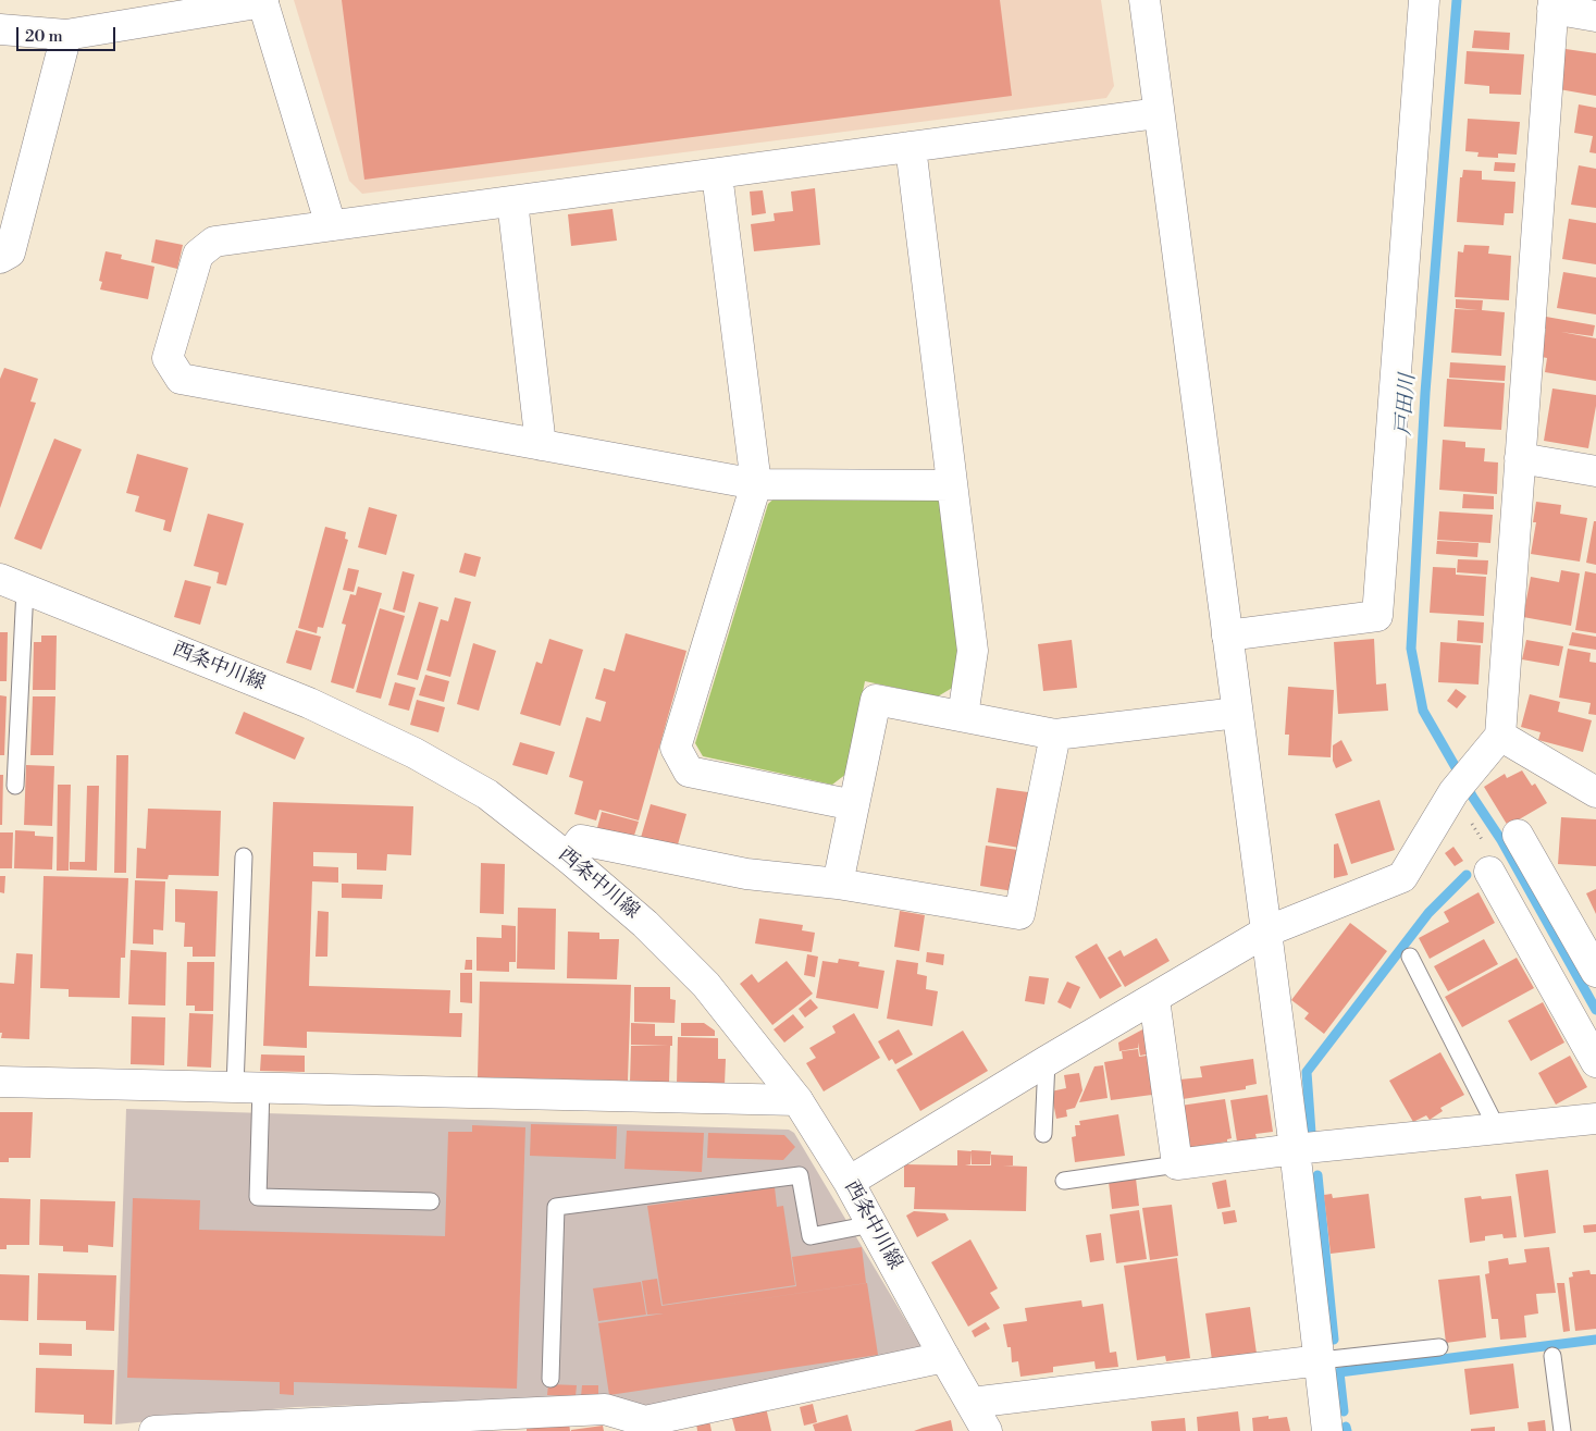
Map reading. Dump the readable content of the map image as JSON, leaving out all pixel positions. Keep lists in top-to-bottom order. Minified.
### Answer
{"streets":{"street":["西条中川線"]},"water":["戸田川"],"scale_bar":"20 m"}
